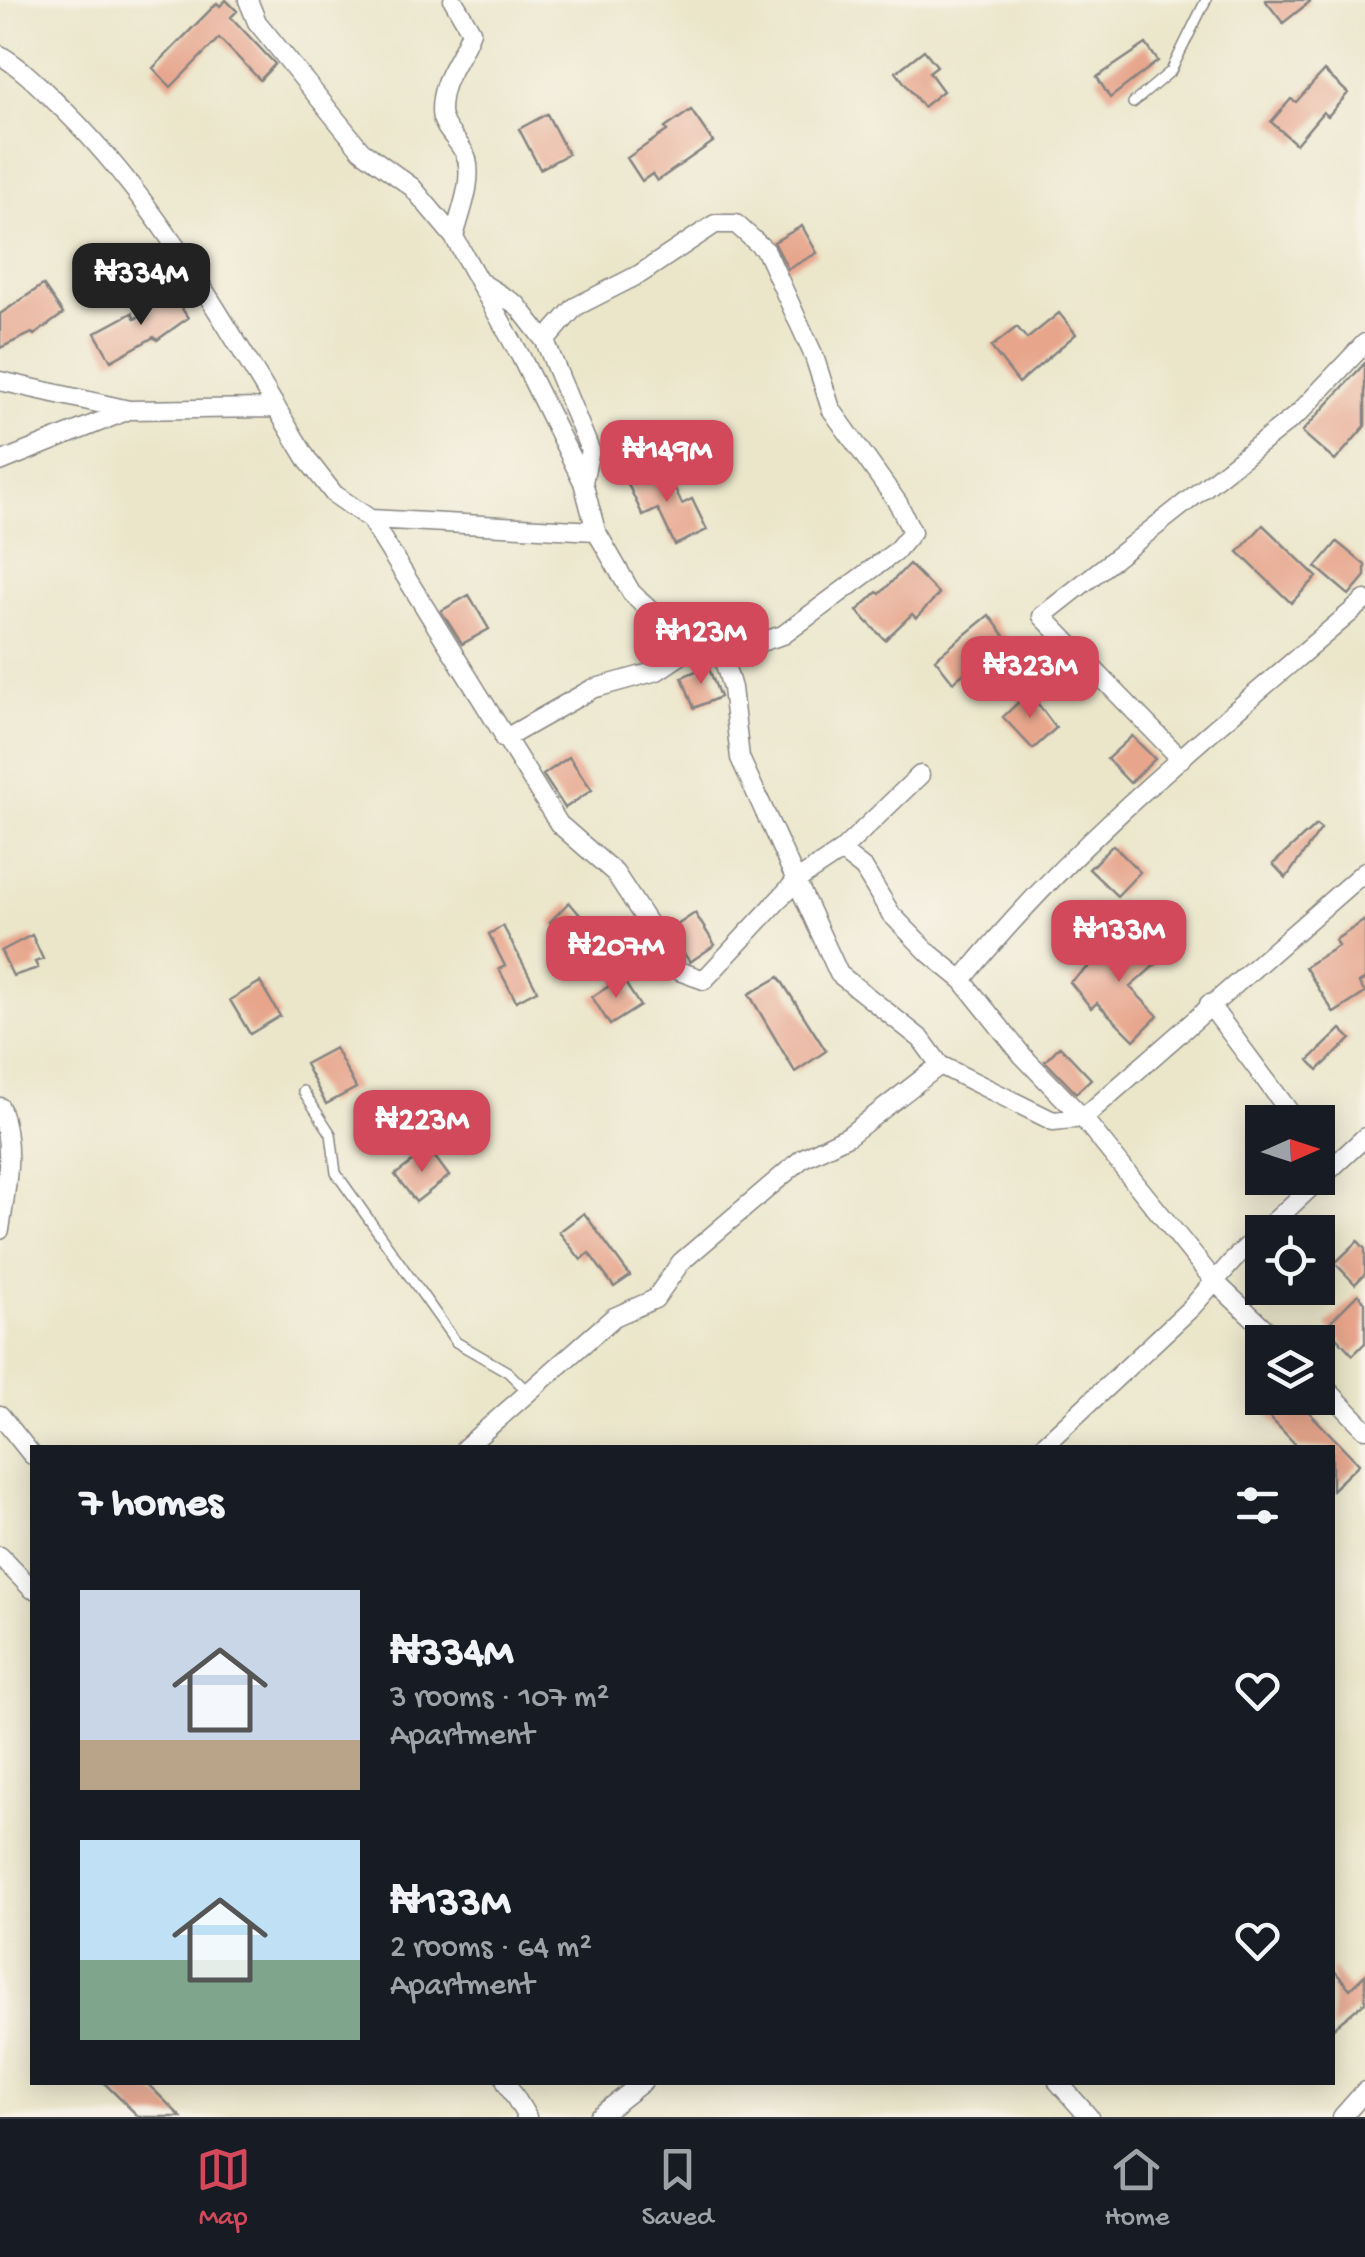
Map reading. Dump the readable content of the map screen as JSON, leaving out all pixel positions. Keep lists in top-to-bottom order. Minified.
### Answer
{"north":"right","page":{"price":["₦334M","₦149M","₦123M","₦323M","₦133M","₦207M","₦223M"],"heading":"7 homes","list":[{"name":"₦334M","note":"3 rooms · 107 m² · Apartment"},{"name":"₦133M","note":"2 rooms · 64 m² · Apartment"}],"tabs":["Map","Saved","Home"]}}
